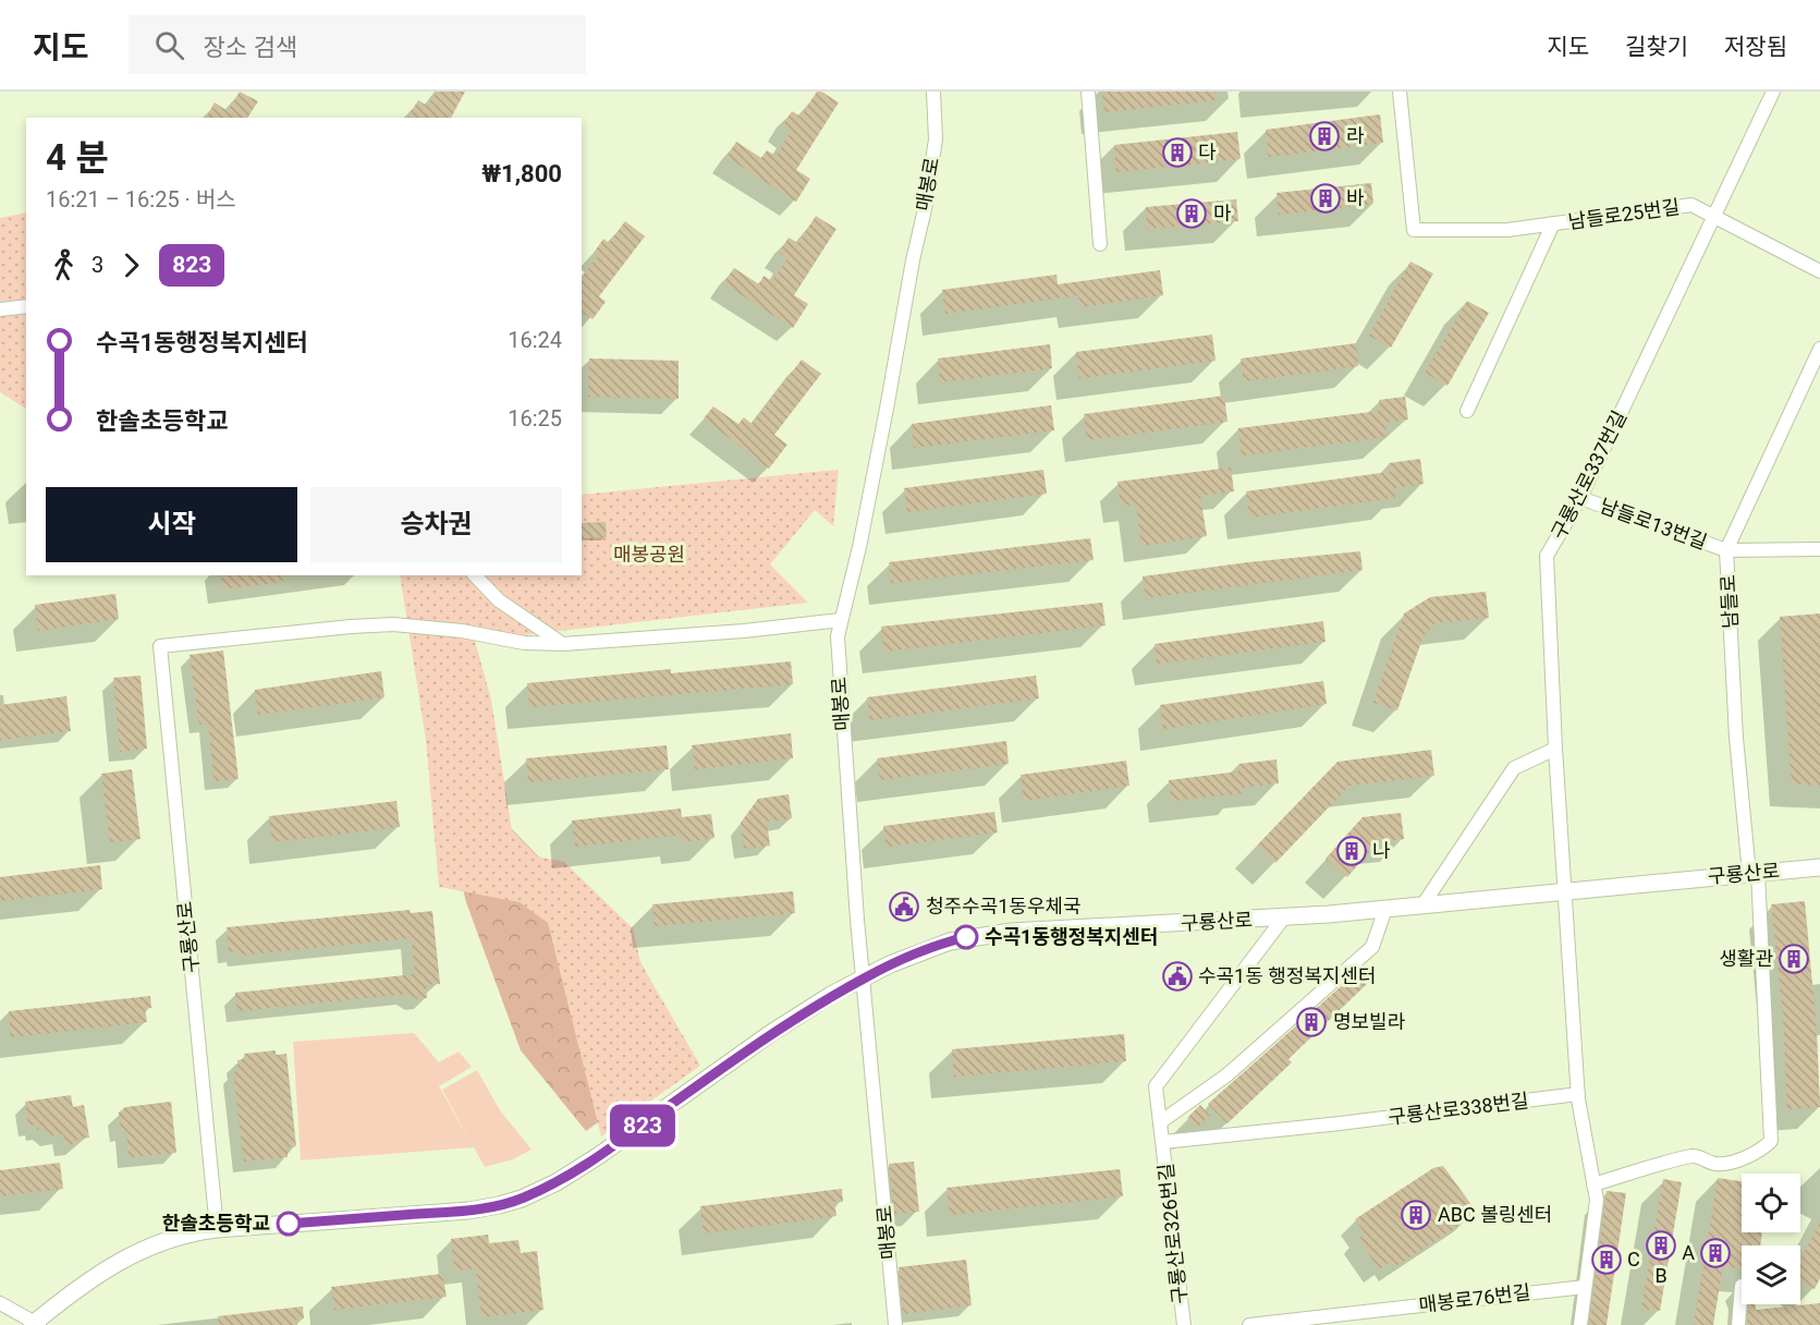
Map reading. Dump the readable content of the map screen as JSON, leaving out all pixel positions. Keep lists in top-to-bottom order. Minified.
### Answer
{"streets":{"street":["매봉로","남들로25번길","구룡산로337번길","남들로13번길","남들로","구룡산로","구룡산로338번길","구룡산로326번길","매봉로76번길"]},"crossings":[["매봉로","구룡산로"],["남들로25번길","구룡산로337번길"],["구룡산로337번길","남들로13번길"],["구룡산로337번길","구룡산로"],["남들로13번길","남들로"],["남들로","구룡산로"],["구룡산로","구룡산로326번길"],["구룡산로338번길","구룡산로326번길"]],"parks":["매봉공원"],"places":{"building":["라","다","바","마","나","생활관","명보빌라","ABC 볼링센터","B","A","C"],"public building":["청주수곡1동우체국","수곡1동 행정복지센터"],"other":["수곡1동행정복지센터","한솔초등학교"]},"lines":["bus line 823"],"page":{"header":"지도","search":"장소 검색","nav":["지도","길찾기","저장됨"],"on_map":"823","heading":["4 분","16:21 – 16:25 · 버스","₩1,800"],"legs":["3","823"],"list":[{"name":"수곡1동행정복지센터","value":"16:24"},{"name":"한솔초등학교","value":"16:25"}],"buttons":["시작","승차권"]}}
